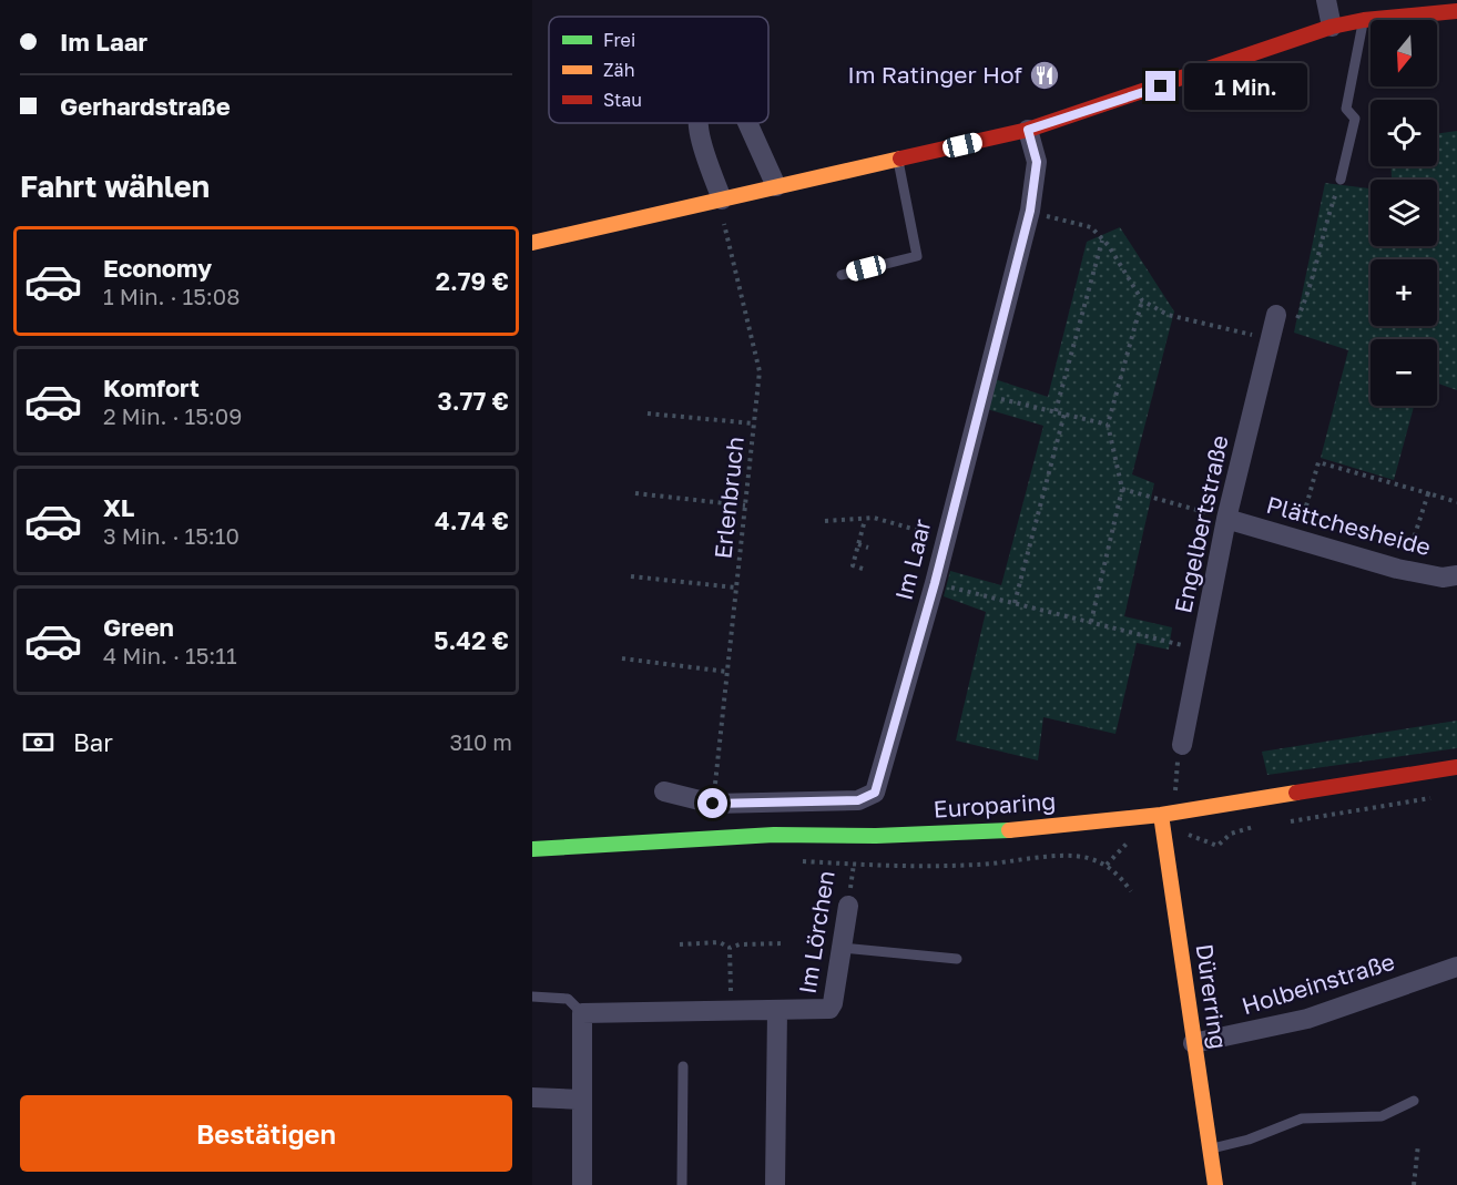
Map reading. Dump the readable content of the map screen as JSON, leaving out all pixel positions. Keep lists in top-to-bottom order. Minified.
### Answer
{"streets":{"main road":["Europaring","Dürerring"],"street":["Engelbertstraße","Plättchesheide","Im Laar","Im Lörchen","Holbeinstraße"],"path":["Erlenbruch"]},"crossings":[["Erlenbruch","Im Laar"],["Engelbertstraße","Plättchesheide"],["Europaring","Im Lörchen"],["Europaring","Dürerring"],["Holbeinstraße","Dürerring"]],"places":{"restaurant":["Im Ratinger Hof"]},"legend":["Frei","Zäh","Stau"],"north":"bottom","page":{"banner":["Im Laar","Gerhardstraße"],"map_buttons":["+","−"],"bubble":"1 Min.","heading":"Fahrt wählen","list":[{"name":"Economy","note":"1 Min. · 15:08","value":"2.79 €"},{"name":"Komfort","note":"2 Min. · 15:09","value":"3.77 €"},{"name":"XL","note":"3 Min. · 15:10","value":"4.74 €"},{"name":"Green","note":"4 Min. · 15:11","value":"5.42 €"}],"pay":["Bar","310 m"],"buttons":"Bestätigen"}}
